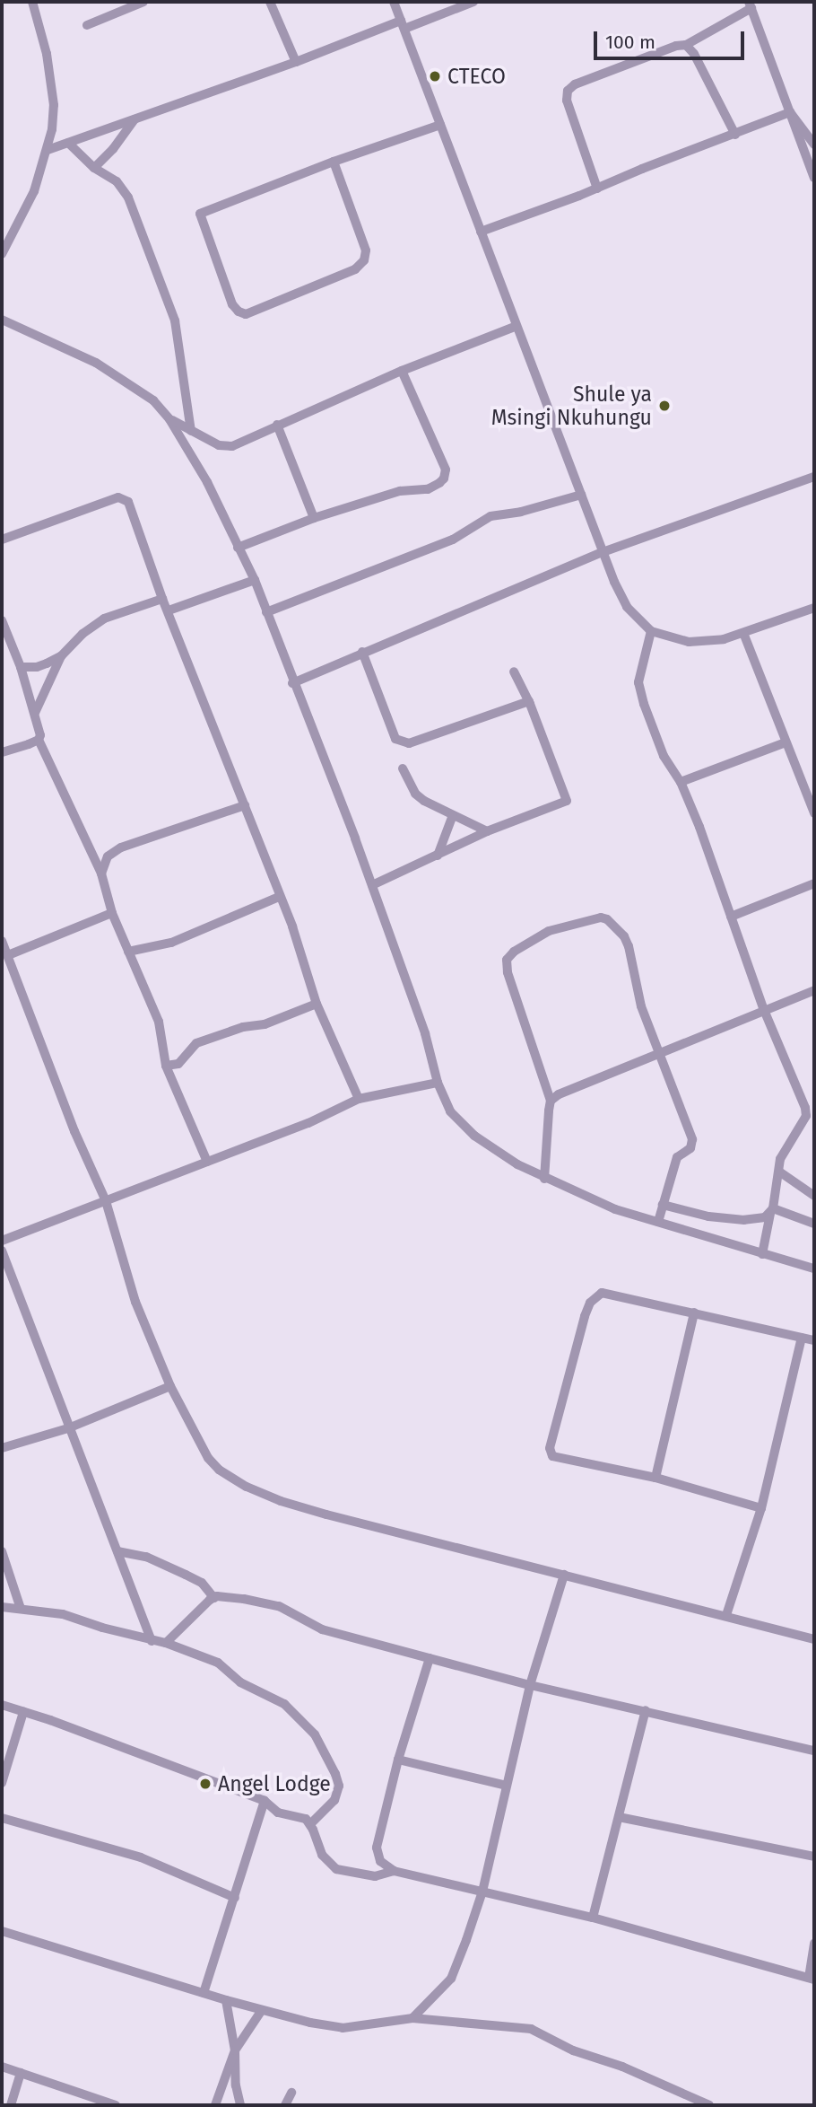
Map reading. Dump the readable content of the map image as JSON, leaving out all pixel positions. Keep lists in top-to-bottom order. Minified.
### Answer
{"places":["CTECO","Shule ya Msingi Nkuhungu","Angel Lodge"],"scale_bar":"100 m"}
